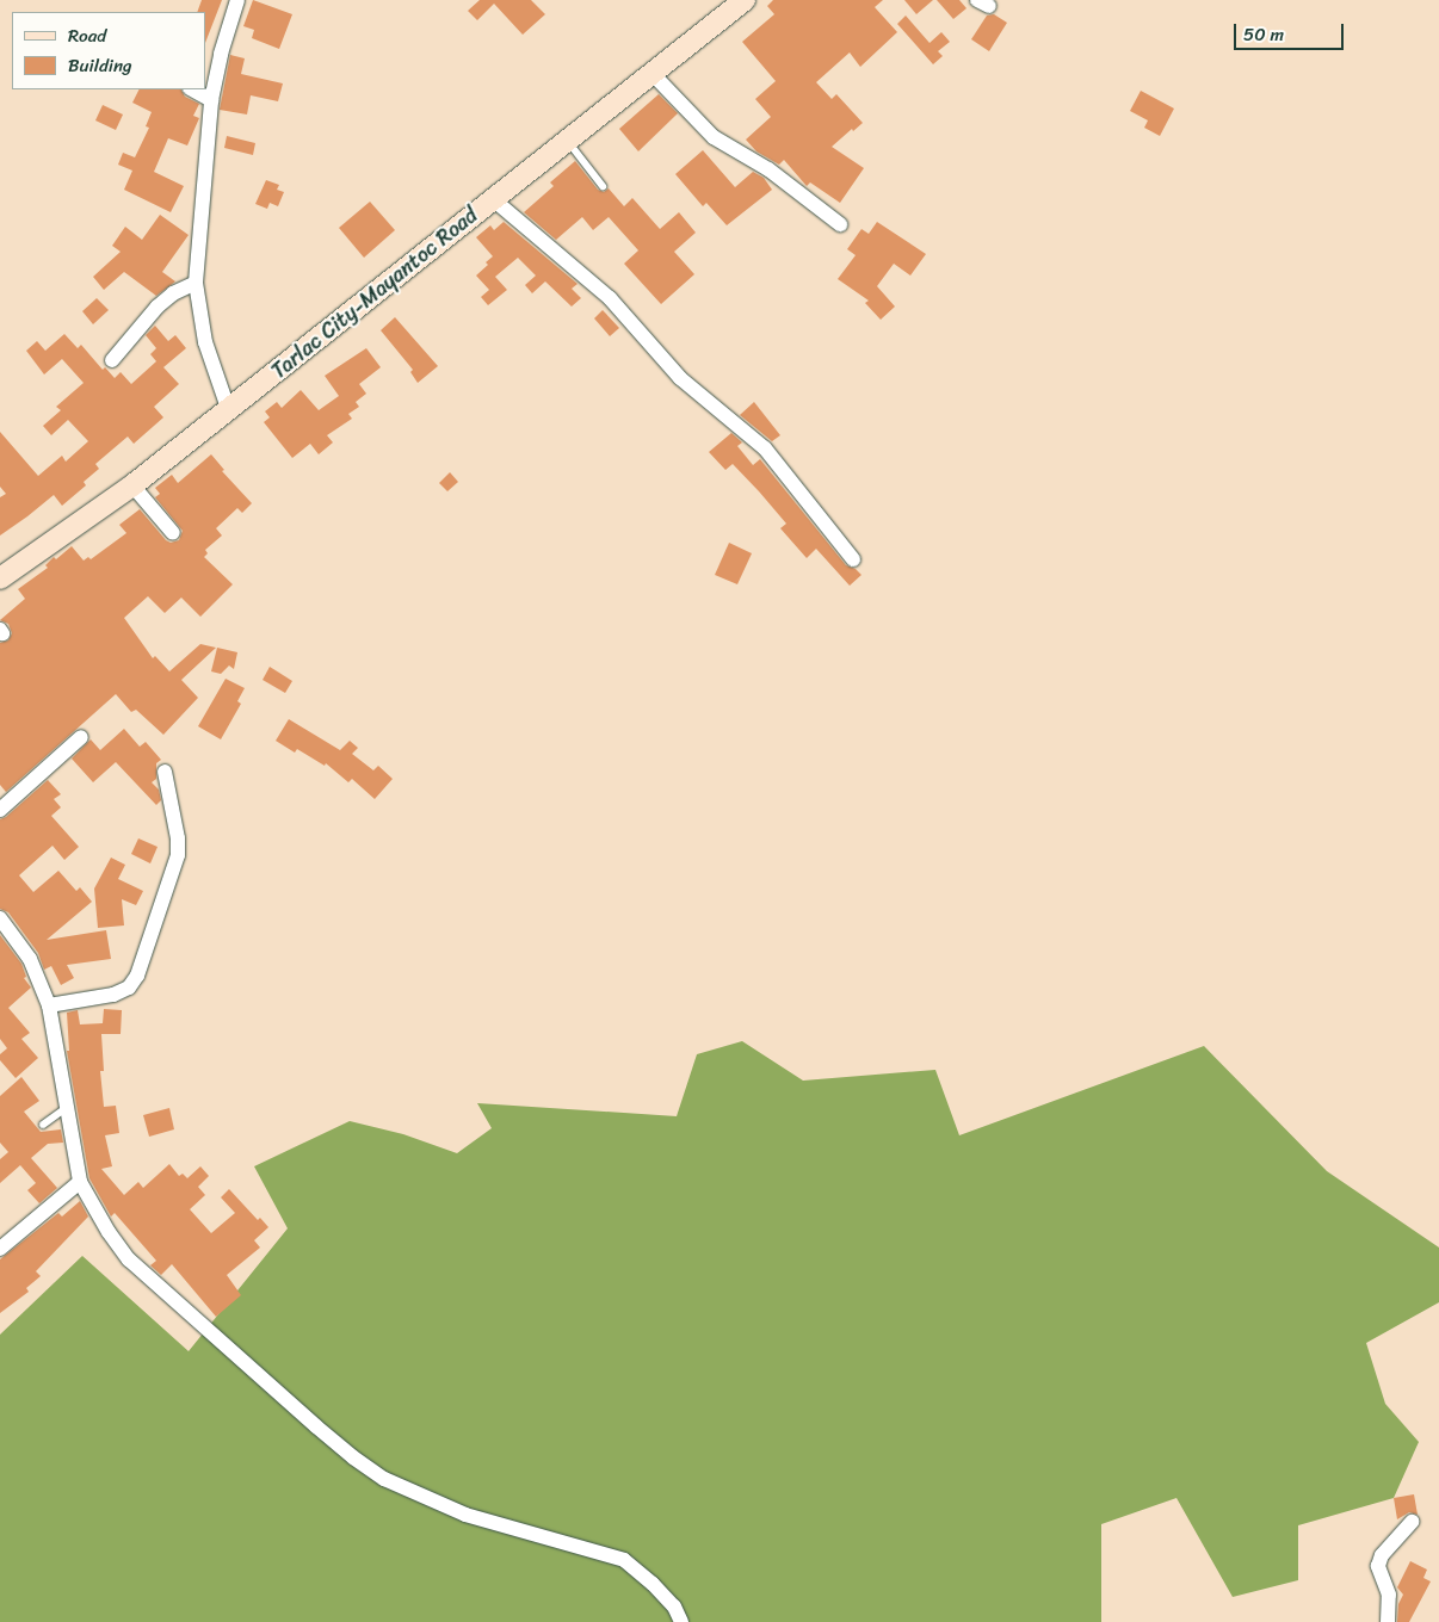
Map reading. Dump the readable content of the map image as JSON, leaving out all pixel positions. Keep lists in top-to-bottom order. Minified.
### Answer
{"streets":{"main road":["Tarlac City-Mayantoc Road"]},"legend":["Road","Building"],"scale_bar":"50 m"}
